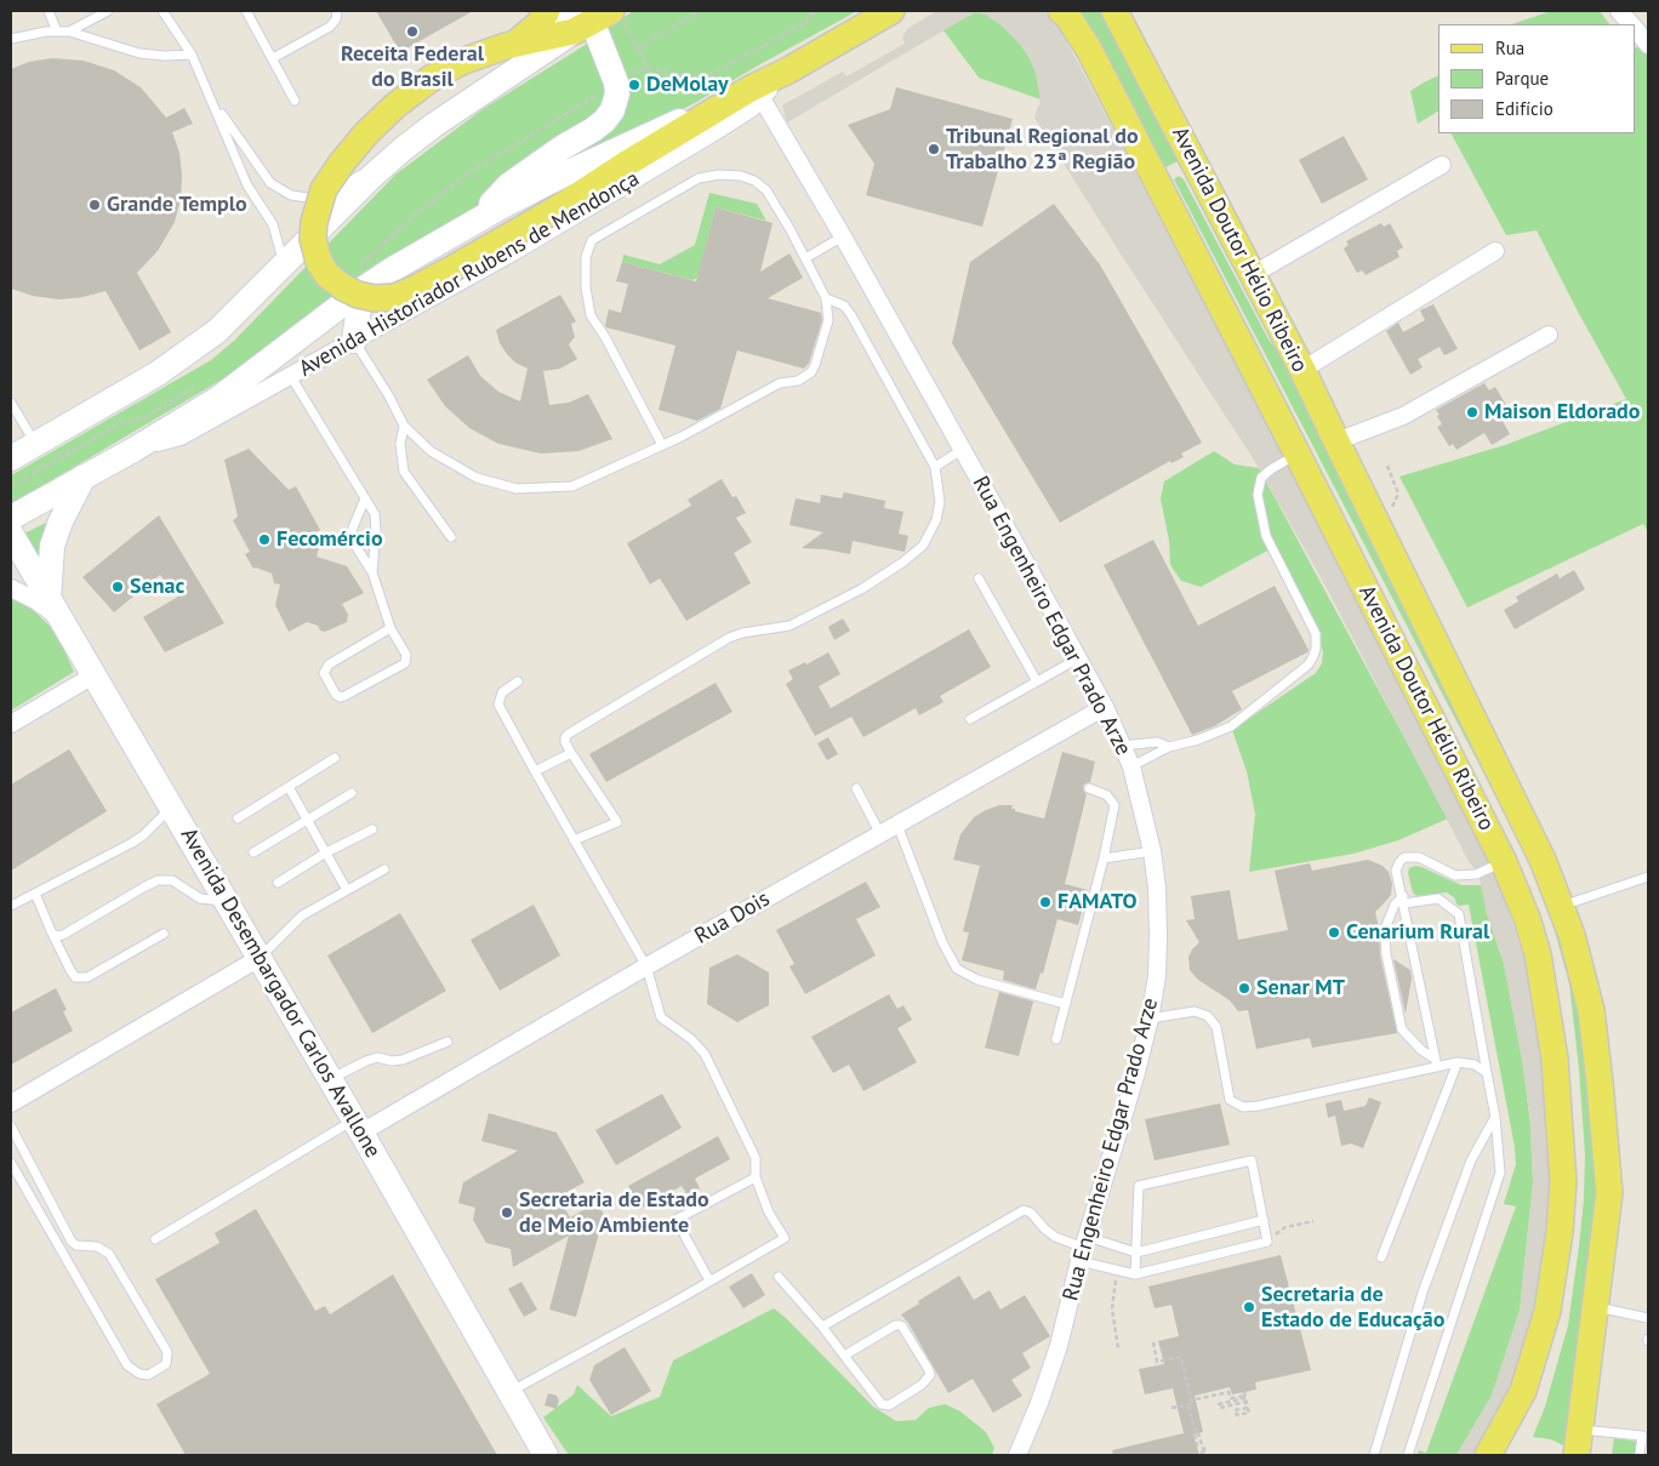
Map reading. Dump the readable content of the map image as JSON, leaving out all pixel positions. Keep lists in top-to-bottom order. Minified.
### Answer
{"streets":{"main road":["Avenida Doutor Hélio Ribeiro","Avenida Historiador Rubens de Mendonça","Avenida Desembargador Carlos Avallone"],"street":["Rua Engenheiro Edgar Prado Arze","Rua Dois"]},"crossings":[["Avenida Historiador Rubens de Mendonça","Rua Engenheiro Edgar Prado Arze"],["Rua Engenheiro Edgar Prado Arze","Rua Dois"],["Rua Dois","Avenida Desembargador Carlos Avallone"]],"places":["Receita Federal do Brasil","DeMolay","Tribunal Regional do Trabalho 23ª Região","Grande Templo","Maison Eldorado","Fecomércio","Senac","FAMATO","Cenarium Rural","Senar MT","Secretaria de Estado de Meio Ambiente","Secretaria de Estado de Educação"],"legend":["Rua","Parque","Edifício"]}
